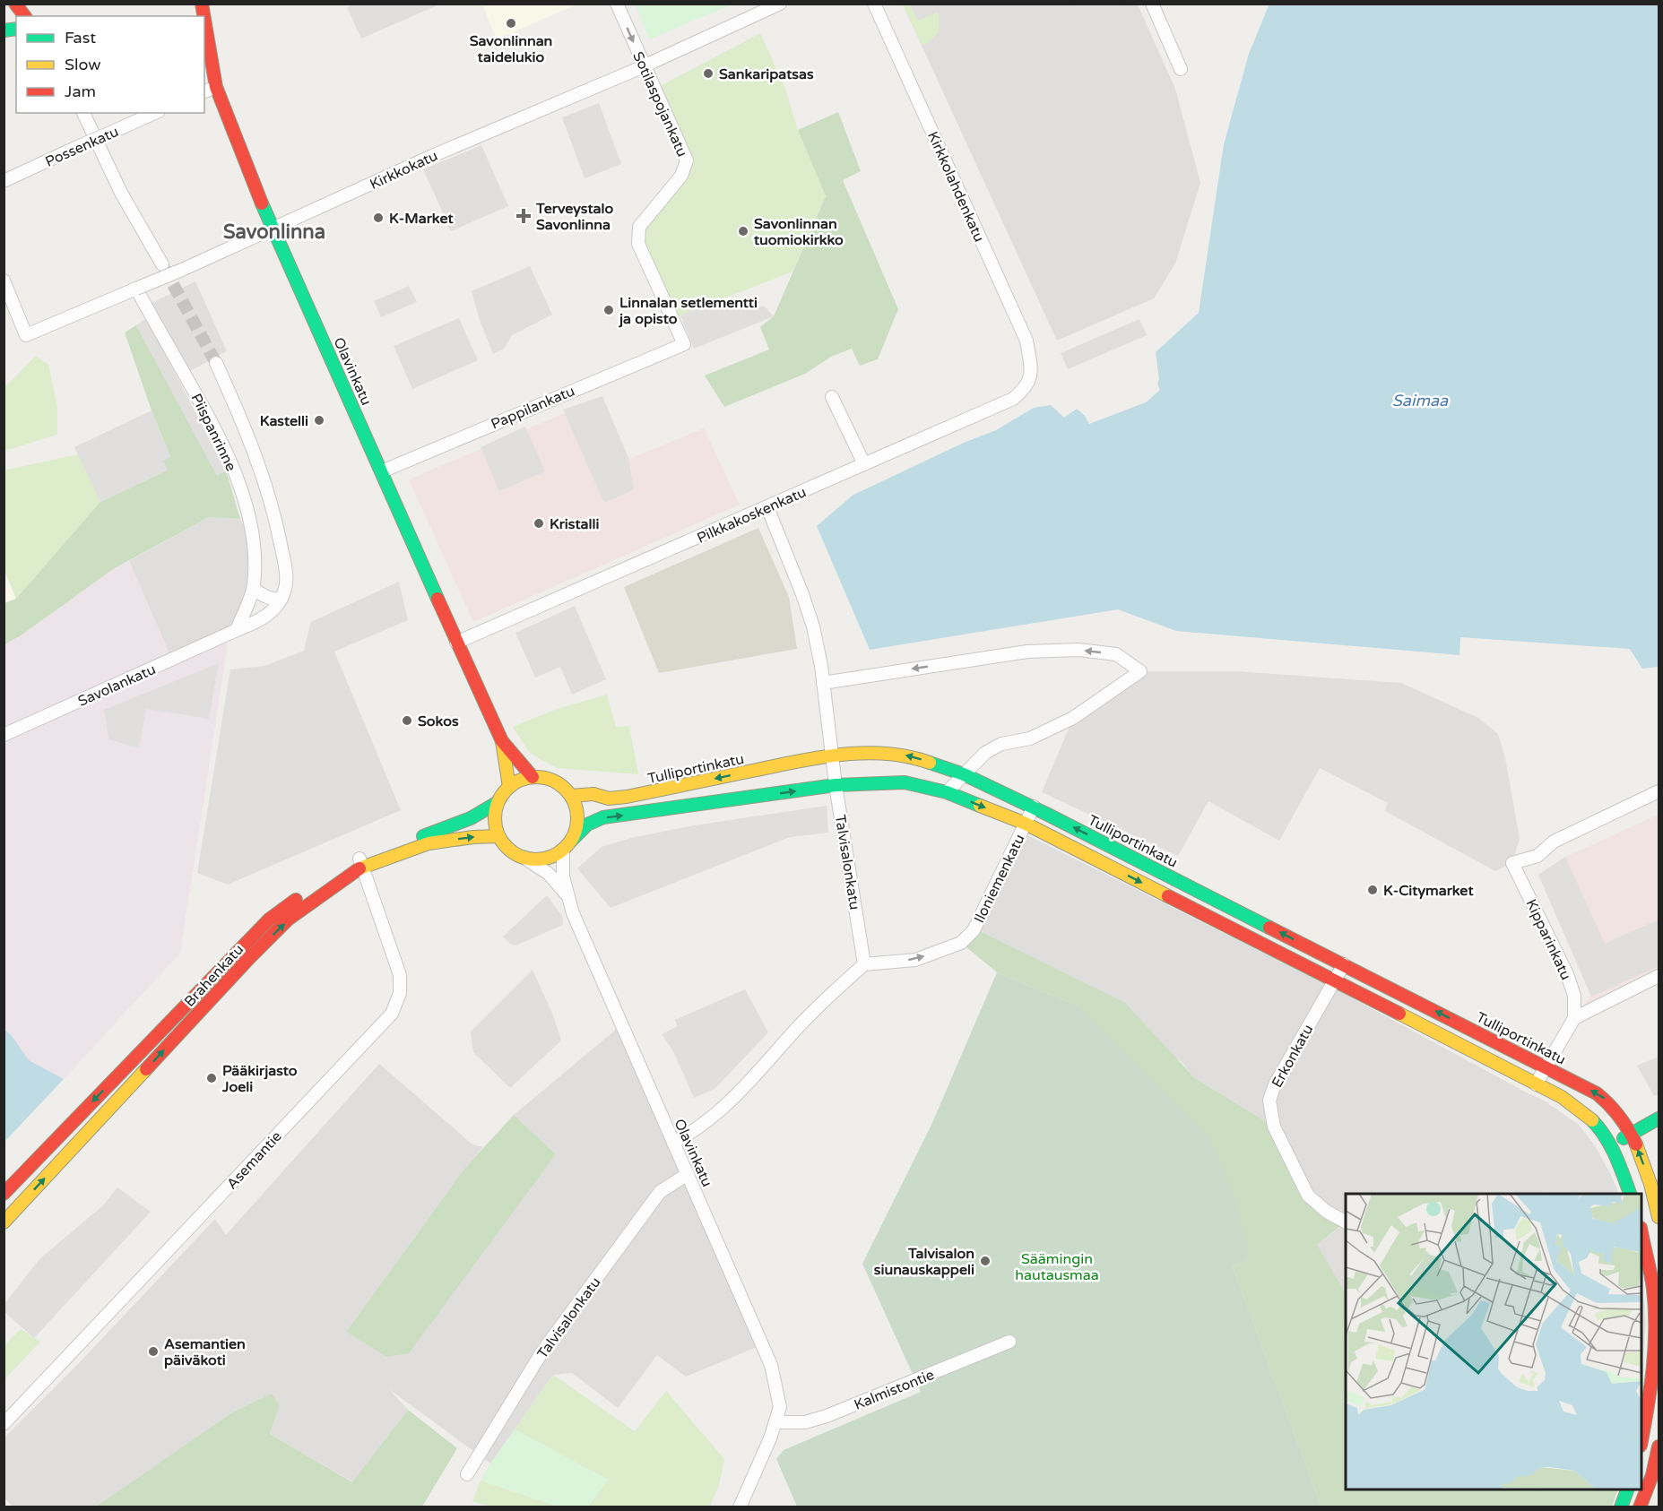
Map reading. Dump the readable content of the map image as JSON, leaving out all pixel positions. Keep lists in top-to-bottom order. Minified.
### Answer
{"streets":{"main road":["Olavinkatu","Tulliportinkatu","Brahenkatu"],"street":["Sotilaspojankatu","Possenkatu","Kirkkokatu","Kirkkolahdenkatu","Pappilankatu","Piispanrinne","Pilkkakoskenkatu","Savolankatu","Talvisalonkatu","Iloniemenkatu","Kipparinkatu","Erkonkatu","Asemantie","Kalmistontie"]},"crossings":[["Sotilaspojankatu","Kirkkokatu"],["Sotilaspojankatu","Pappilankatu"],["Kirkkokatu","Olavinkatu"],["Kirkkokatu","Piispanrinne"],["Kirkkolahdenkatu","Pilkkakoskenkatu"],["Olavinkatu","Pappilankatu"],["Olavinkatu","Pilkkakoskenkatu"],["Olavinkatu","Tulliportinkatu"],["Olavinkatu","Talvisalonkatu"],["Olavinkatu","Brahenkatu"],["Olavinkatu","Kalmistontie"],["Piispanrinne","Savolankatu"],["Pilkkakoskenkatu","Talvisalonkatu"],["Tulliportinkatu","Talvisalonkatu"],["Tulliportinkatu","Iloniemenkatu"],["Tulliportinkatu","Brahenkatu"],["Tulliportinkatu","Erkonkatu"],["Talvisalonkatu","Iloniemenkatu"],["Brahenkatu","Asemantie"]],"one_way":["Iloniemenkatu"],"districts":["Savonlinna"],"water":["Saimaa"],"parks":["Säämingin hautausmaa"],"places":{"other":["Savonlinnan taidelukio","Sankaripatsas","K-Market","Savonlinnan tuomiokirkko","Linnalan setlementti ja opisto","Kastelli","Kristalli","Sokos","K-Citymarket","Pääkirjasto Joeli","Talvisalon siunauskappeli","Asemantien päiväkoti"],"health":["Terveystalo Savonlinna"]},"legend":["Fast","Slow","Jam"]}
